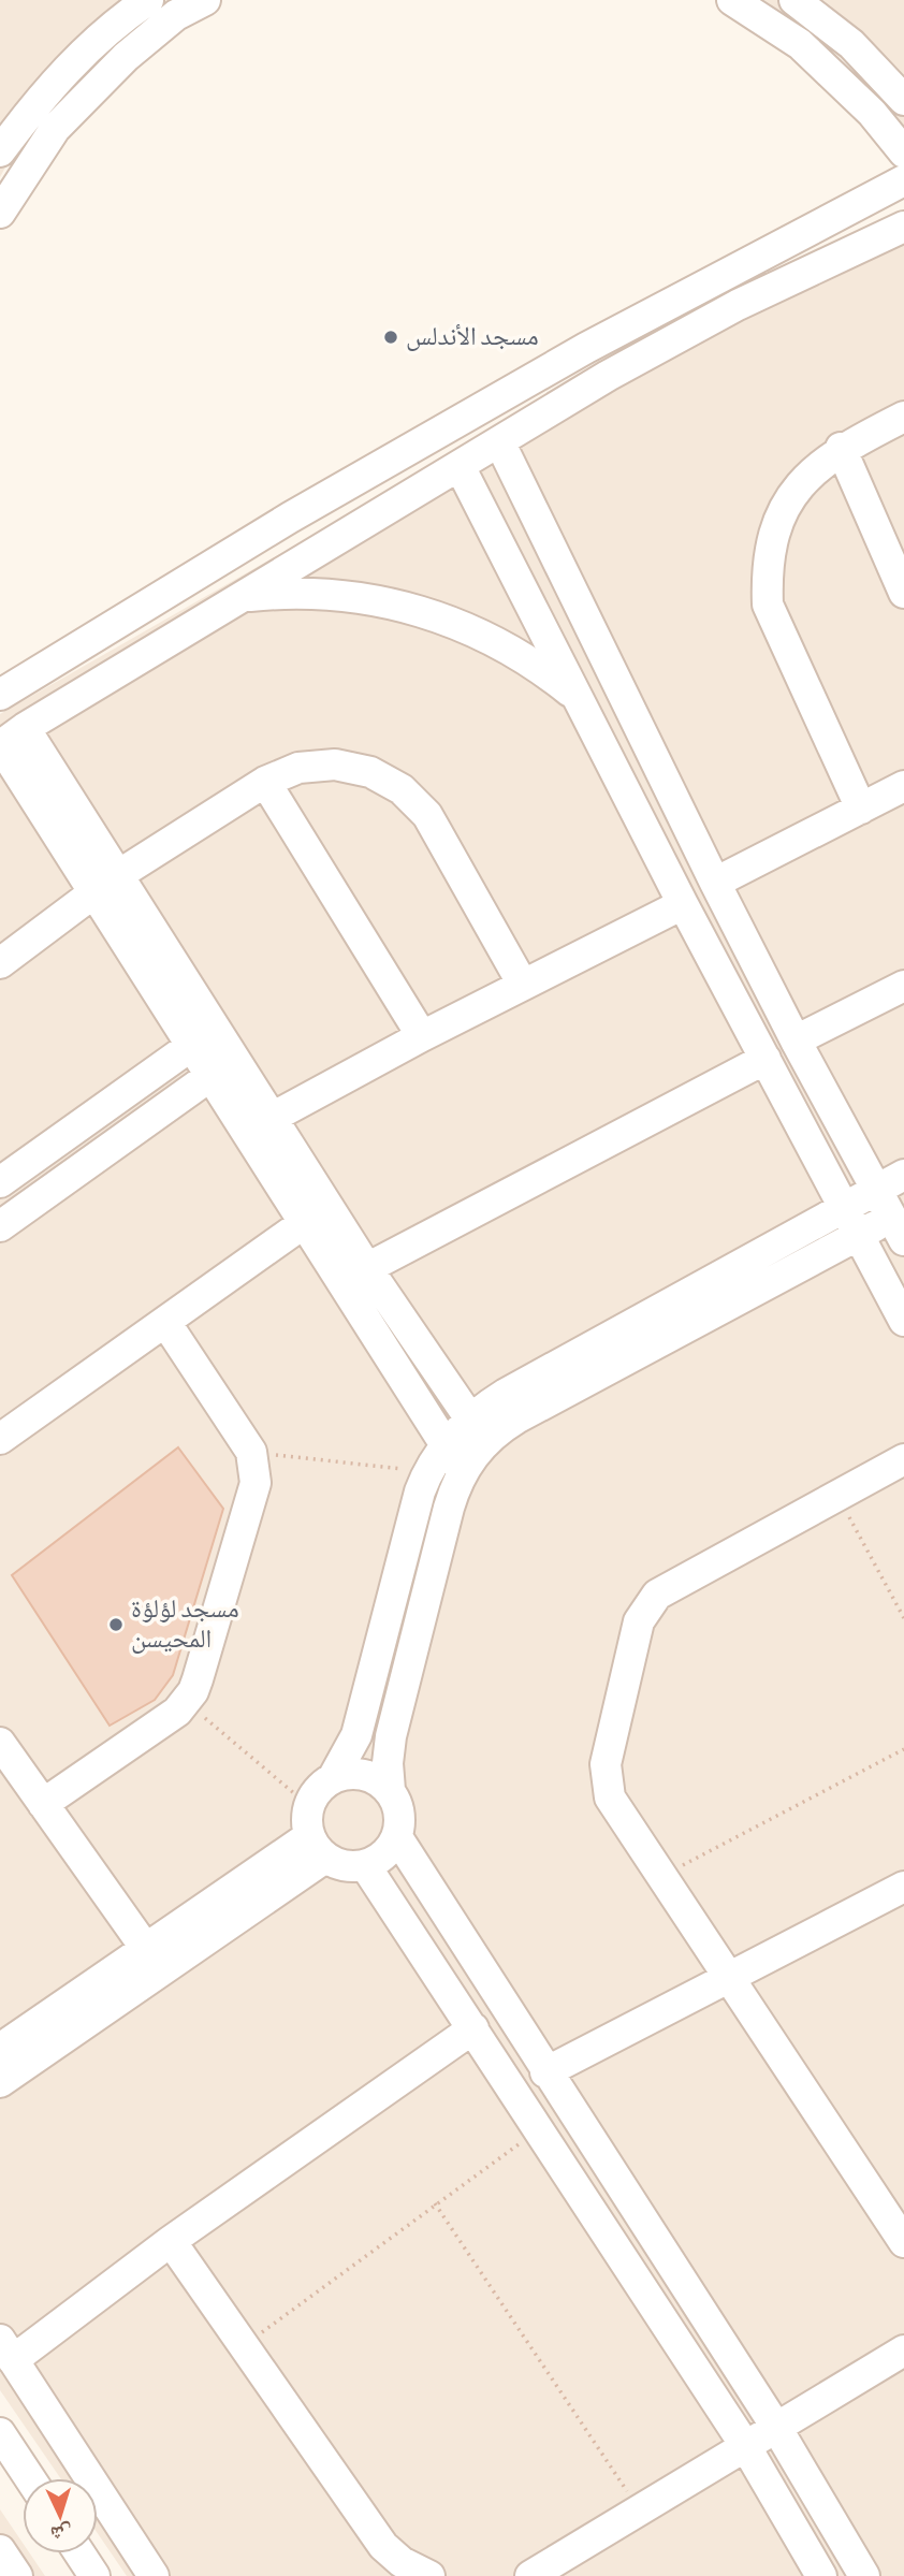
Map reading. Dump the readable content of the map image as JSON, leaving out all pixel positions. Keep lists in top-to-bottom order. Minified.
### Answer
{"places":["مسجد الأندلس","مسجد لؤلؤة المحيسن"],"north":"bottom"}
